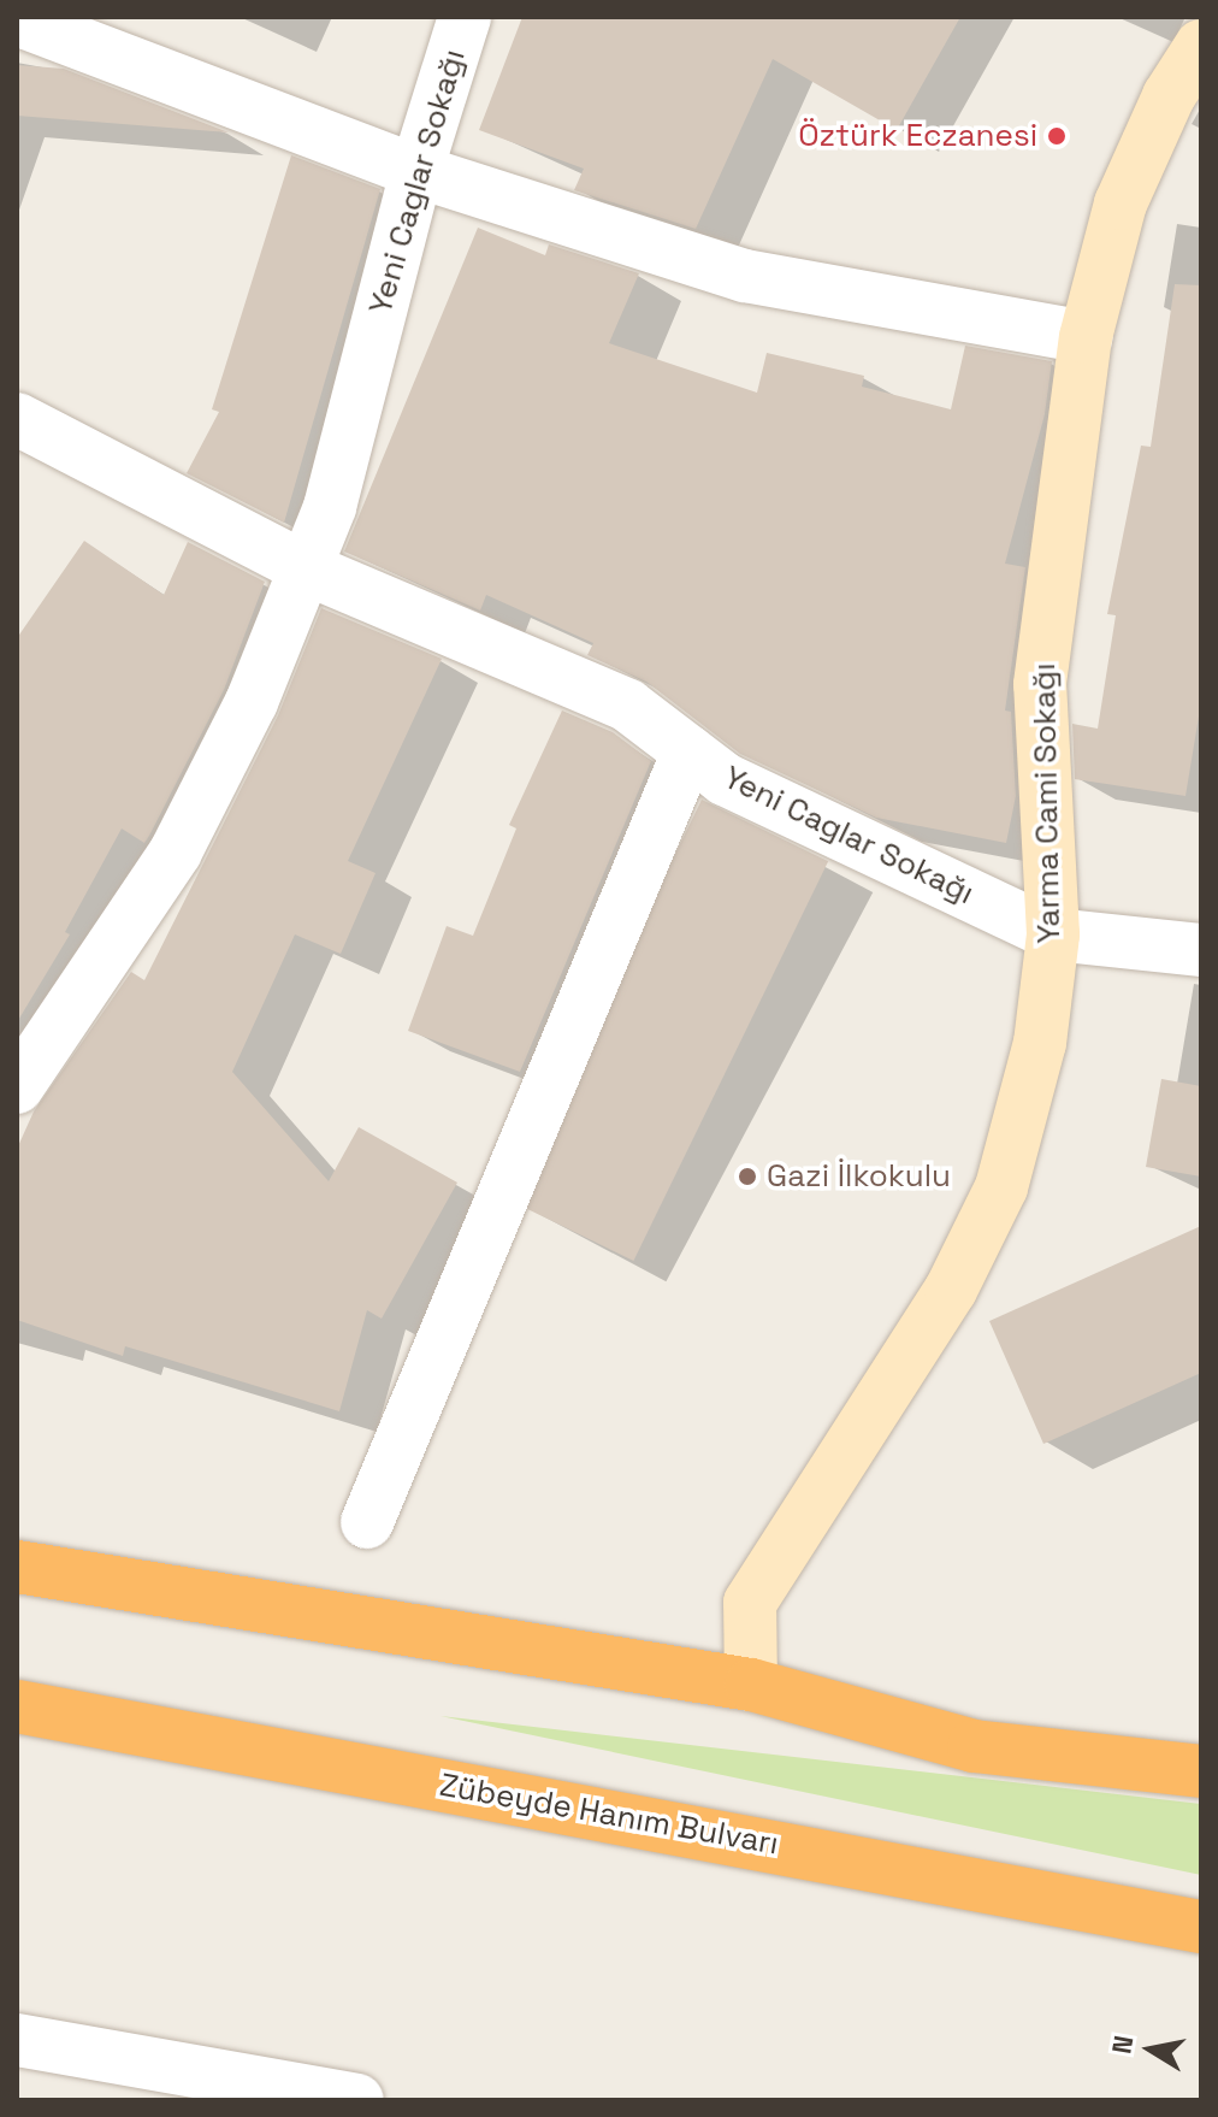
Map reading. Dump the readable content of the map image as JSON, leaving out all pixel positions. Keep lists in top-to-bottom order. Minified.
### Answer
{"streets":{"highway":["Zübeyde Hanım Bulvarı"],"street":["Yeni Caglar Sokağı","Yarma Cami Sokağı"]},"crossings":[["Yeni Caglar Sokağı","Yarma Cami Sokağı"]],"places":["Öztürk Eczanesi","Gazi İlkokulu"],"north":"left"}
